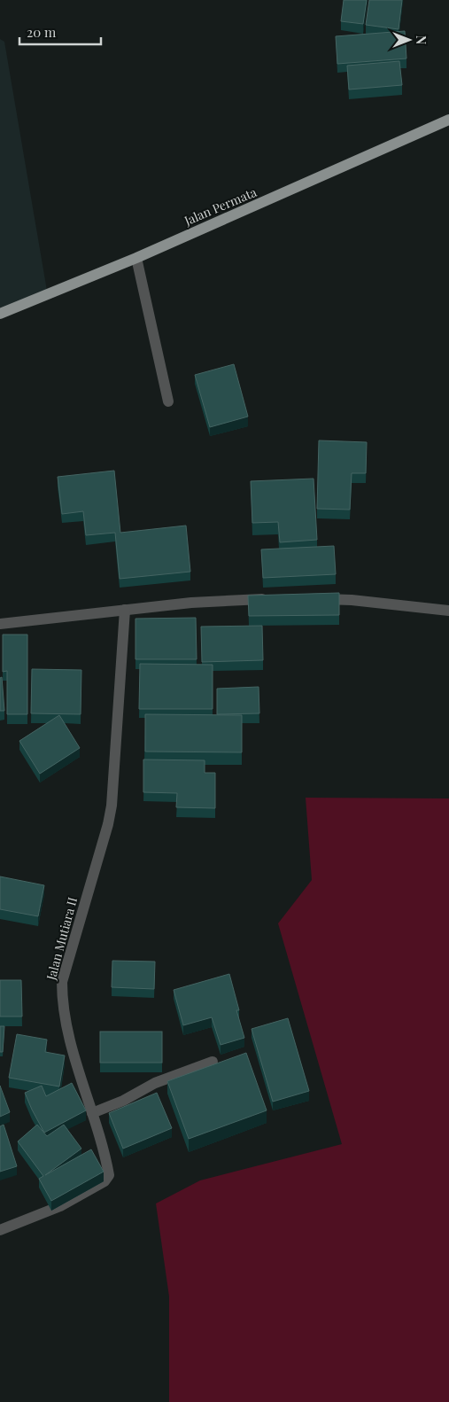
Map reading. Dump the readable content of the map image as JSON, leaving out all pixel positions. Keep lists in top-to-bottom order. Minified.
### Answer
{"streets":{"main road":["Jalan Permata"],"street":["Jalan Mutiara II"]},"scale_bar":"20 m","north":"right"}
